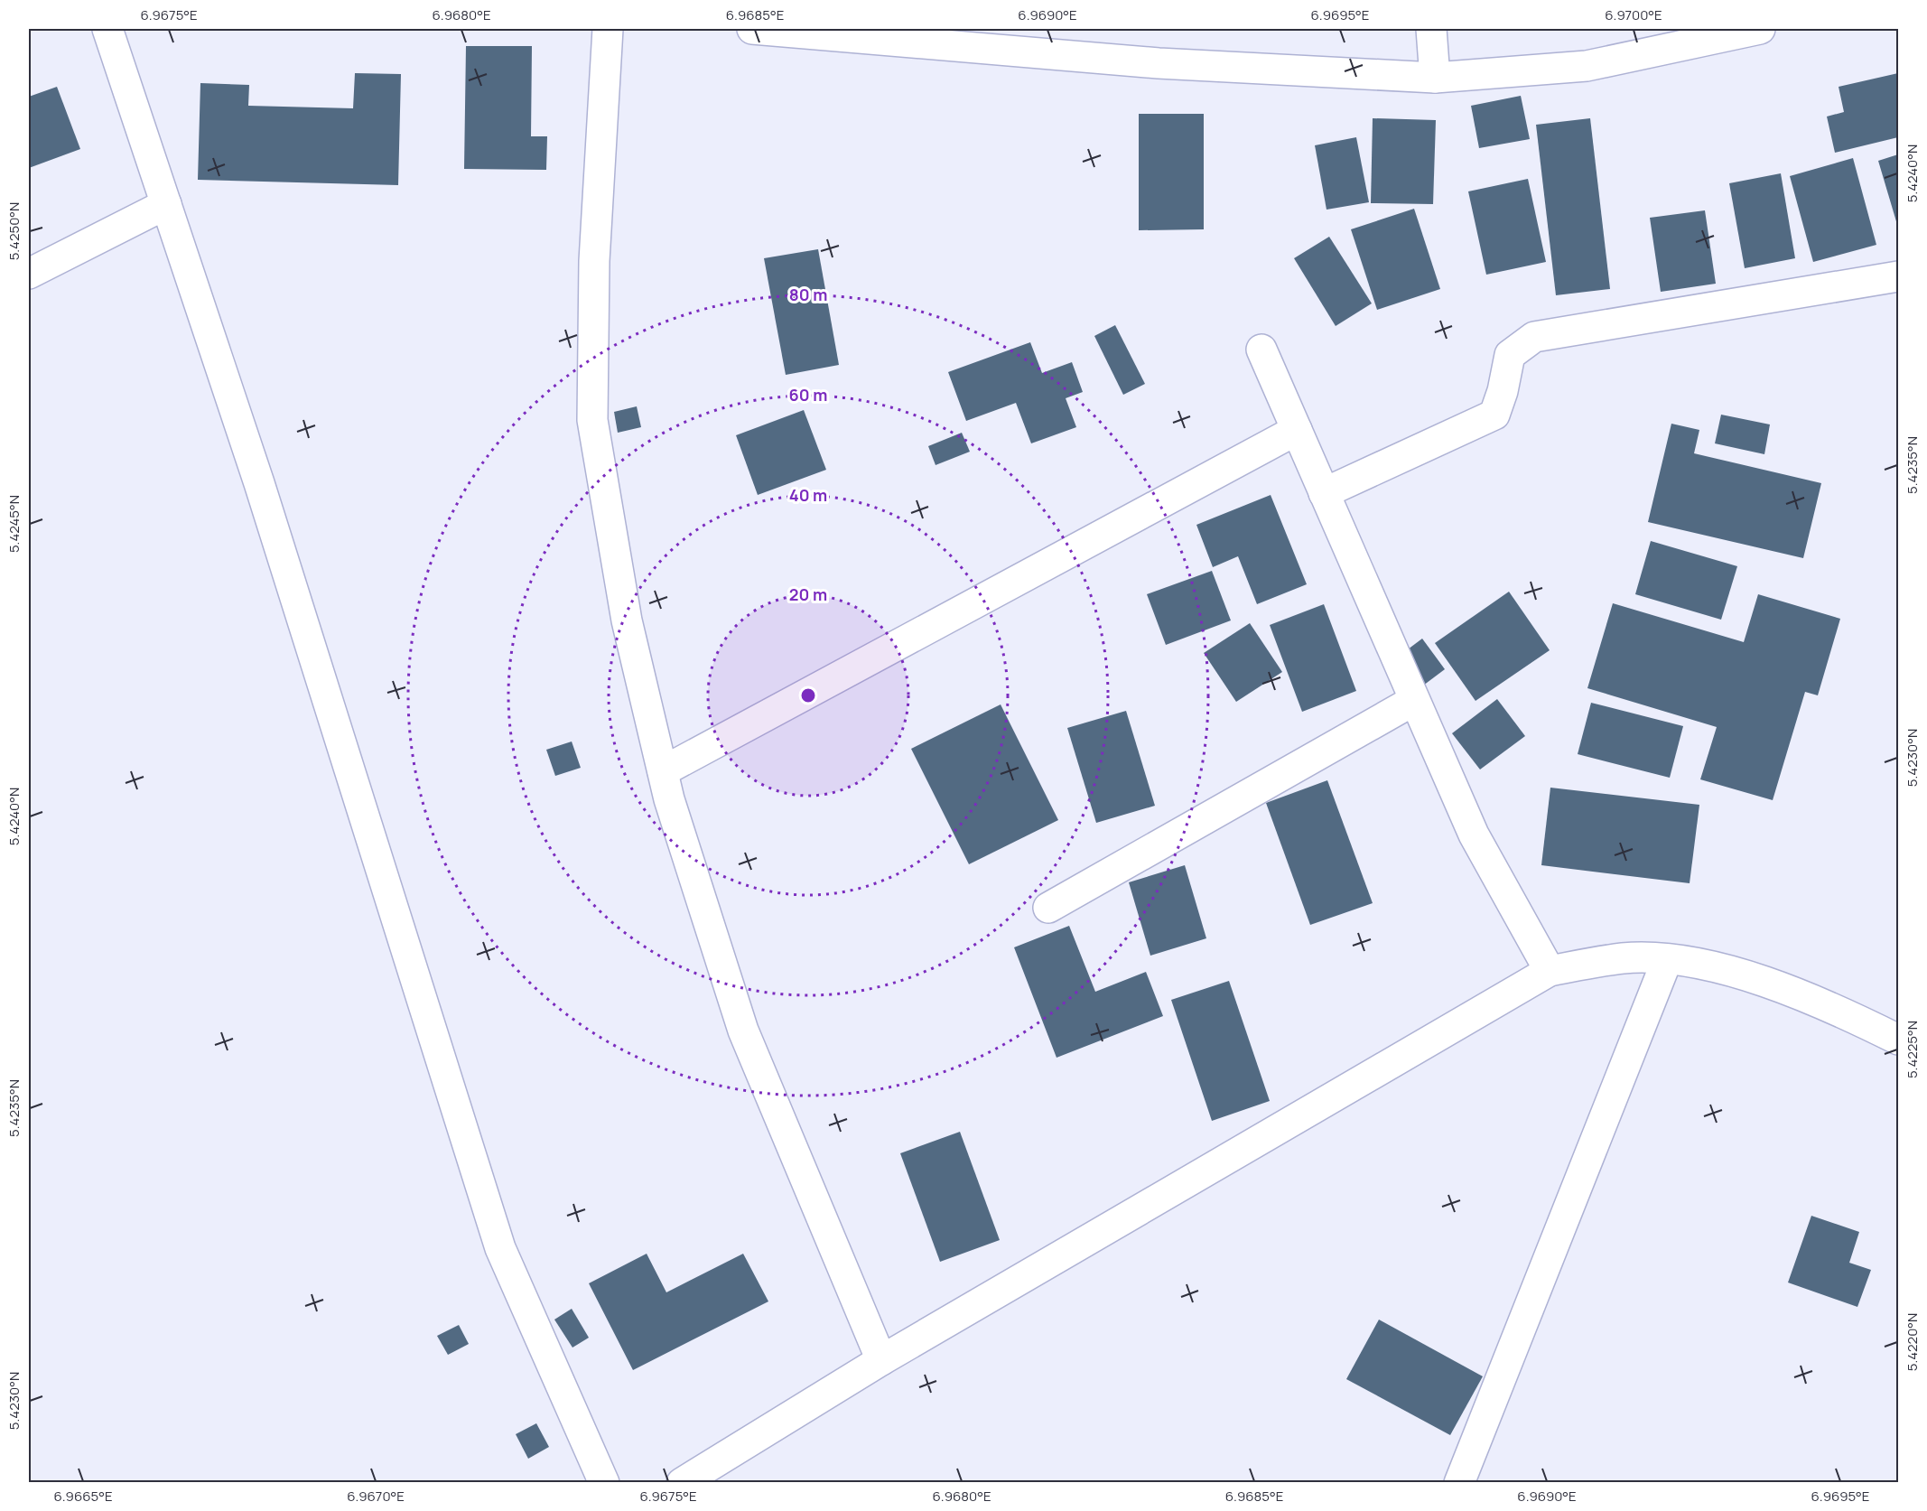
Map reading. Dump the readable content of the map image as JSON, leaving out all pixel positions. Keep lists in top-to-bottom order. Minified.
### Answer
{"coordinates":["6.9675°E","6.9680°E","6.9685°E","6.9690°E","6.9695°E","6.9700°E","5.4240°N","5.4250°N","5.4235°N","5.4245°N","5.4230°N","5.4225°N","5.4220°N","6.9665°E","6.9670°E"],"rings":["80 m","60 m","40 m","20 m"]}
